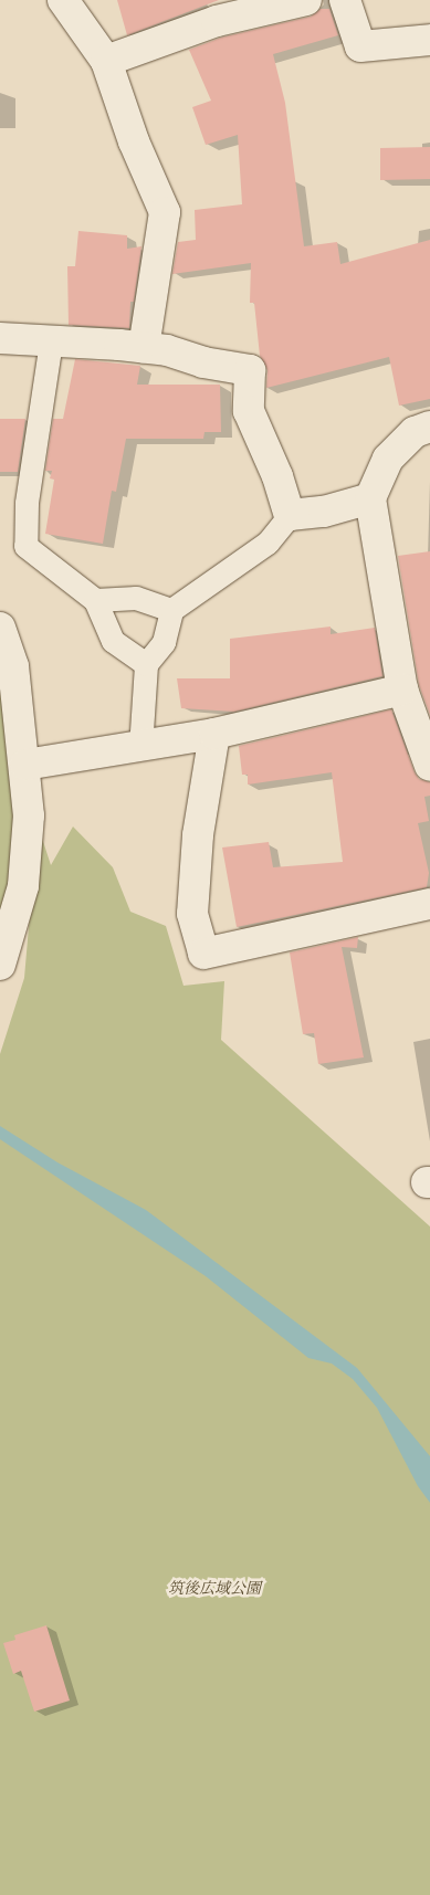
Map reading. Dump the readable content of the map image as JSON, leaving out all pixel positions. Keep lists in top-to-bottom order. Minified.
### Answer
{"parks":["筑後広域公園"]}
